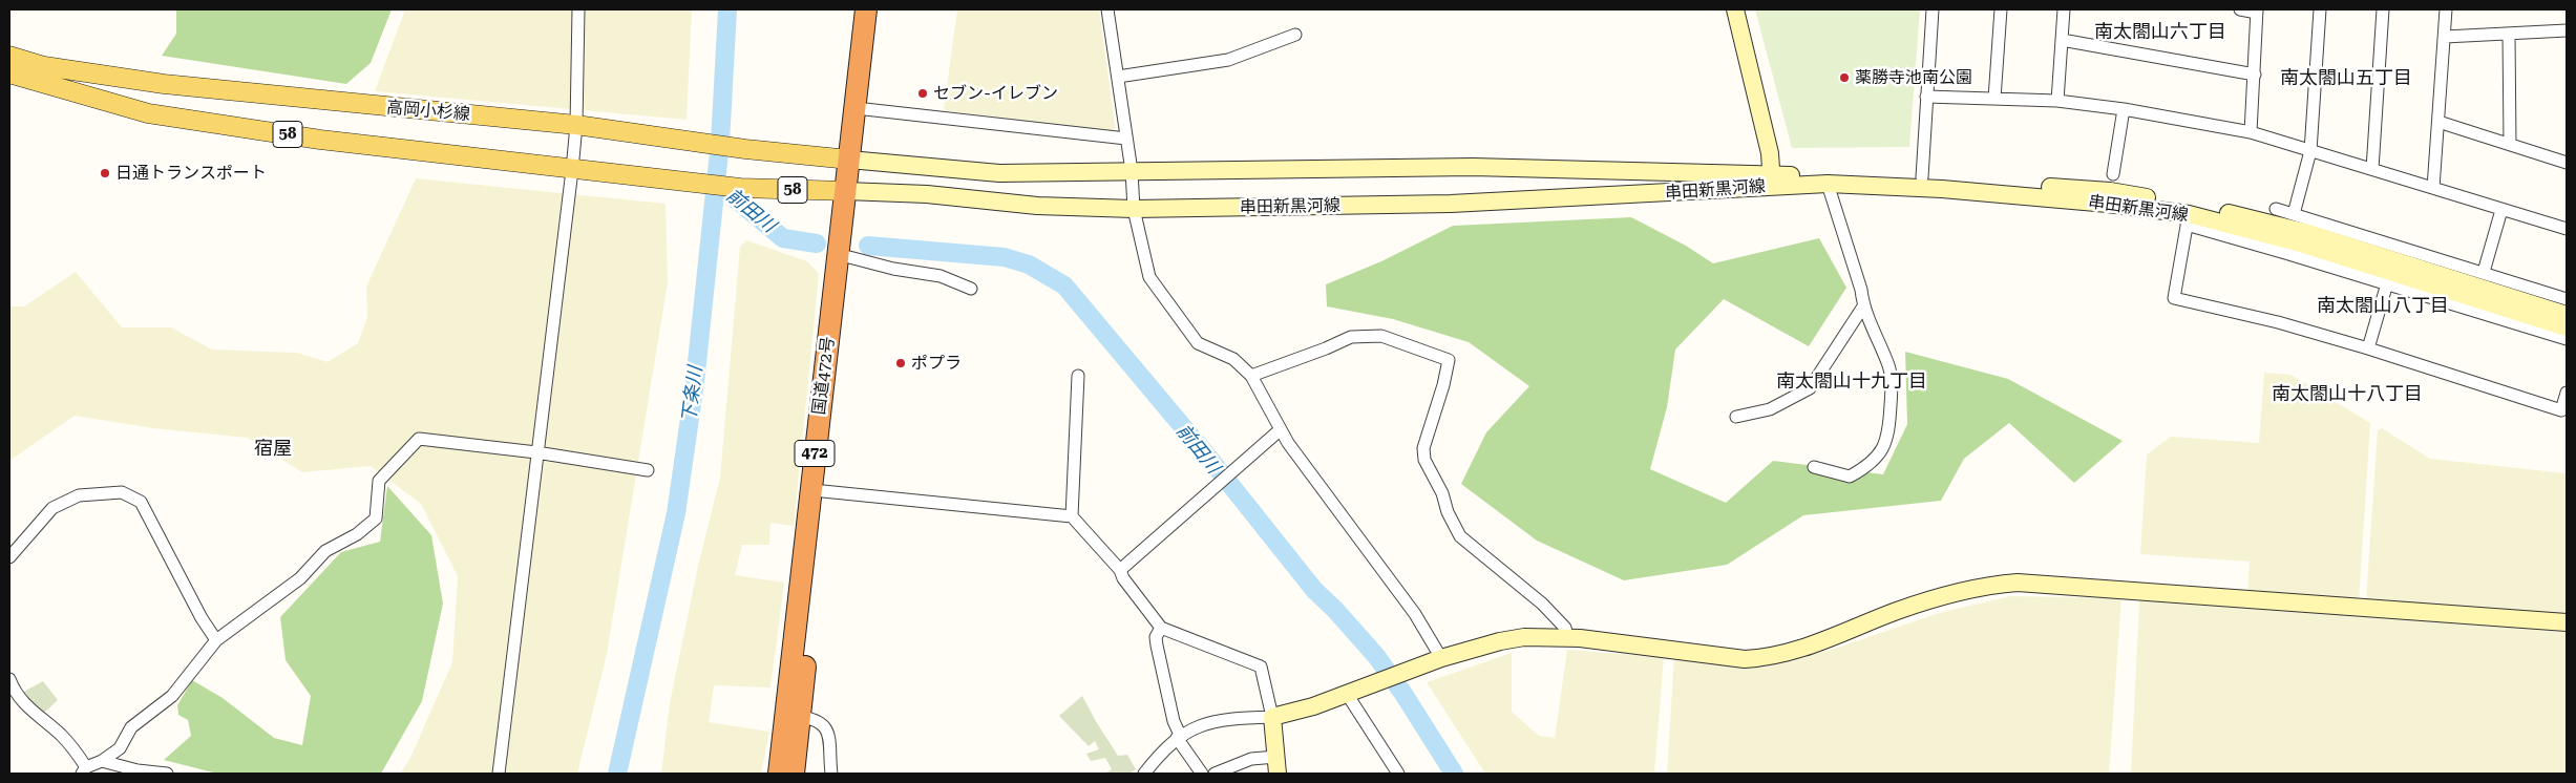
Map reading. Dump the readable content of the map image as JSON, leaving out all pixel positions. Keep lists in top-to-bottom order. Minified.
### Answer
{"streets":{"highway":["国道472号","472"],"main road":["高岡小杉線","58","串田新黒河線"]},"crossings":[["高岡小杉線","串田新黒河線"],["高岡小杉線","国道472号"],["58","串田新黒河線"],["58","国道472号"],["串田新黒河線","国道472号"]],"districts":["南太閤山六丁目","南太閤山五丁目","南太閤山八丁目","南太閤山十九丁目","南太閤山十八丁目","宿屋"],"water":["前田川","下条川"],"places":["薬勝寺池南公園","セブン-イレブン","日通トランスポート","ポプラ"]}
